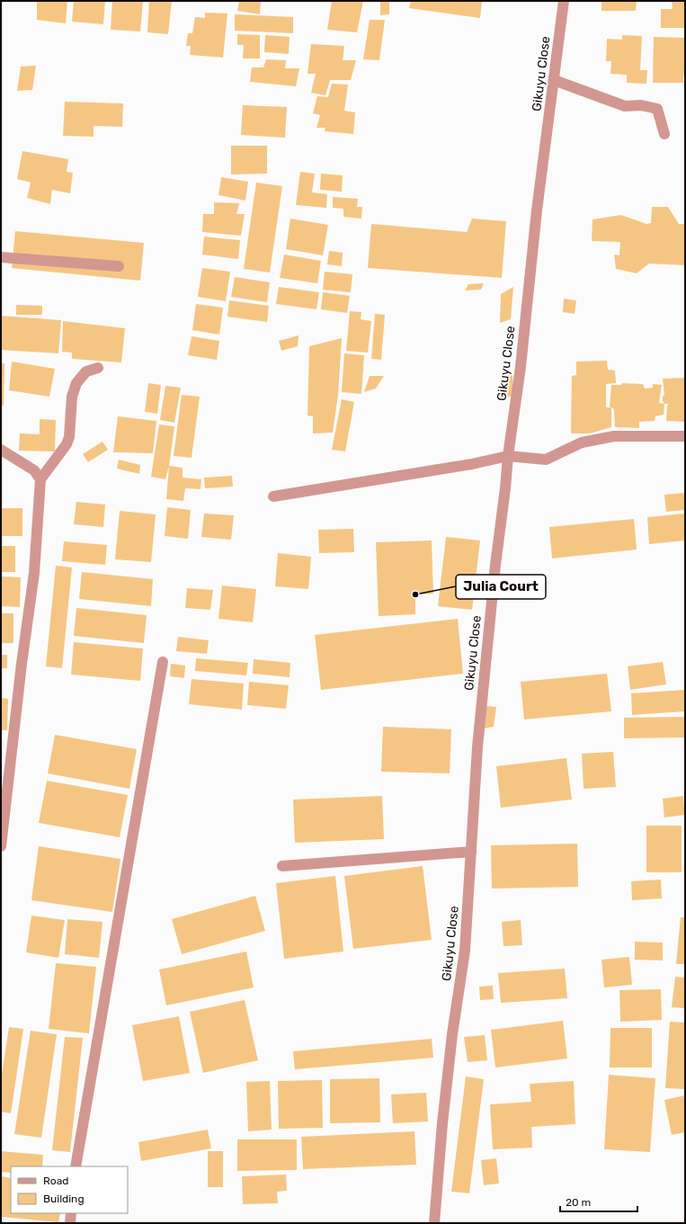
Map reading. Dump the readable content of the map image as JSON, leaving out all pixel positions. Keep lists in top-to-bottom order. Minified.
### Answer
{"streets":{"street":["Gikuyu Close"]},"places":["Julia Court"],"legend":["Road","Building"],"scale_bar":"20 m"}
